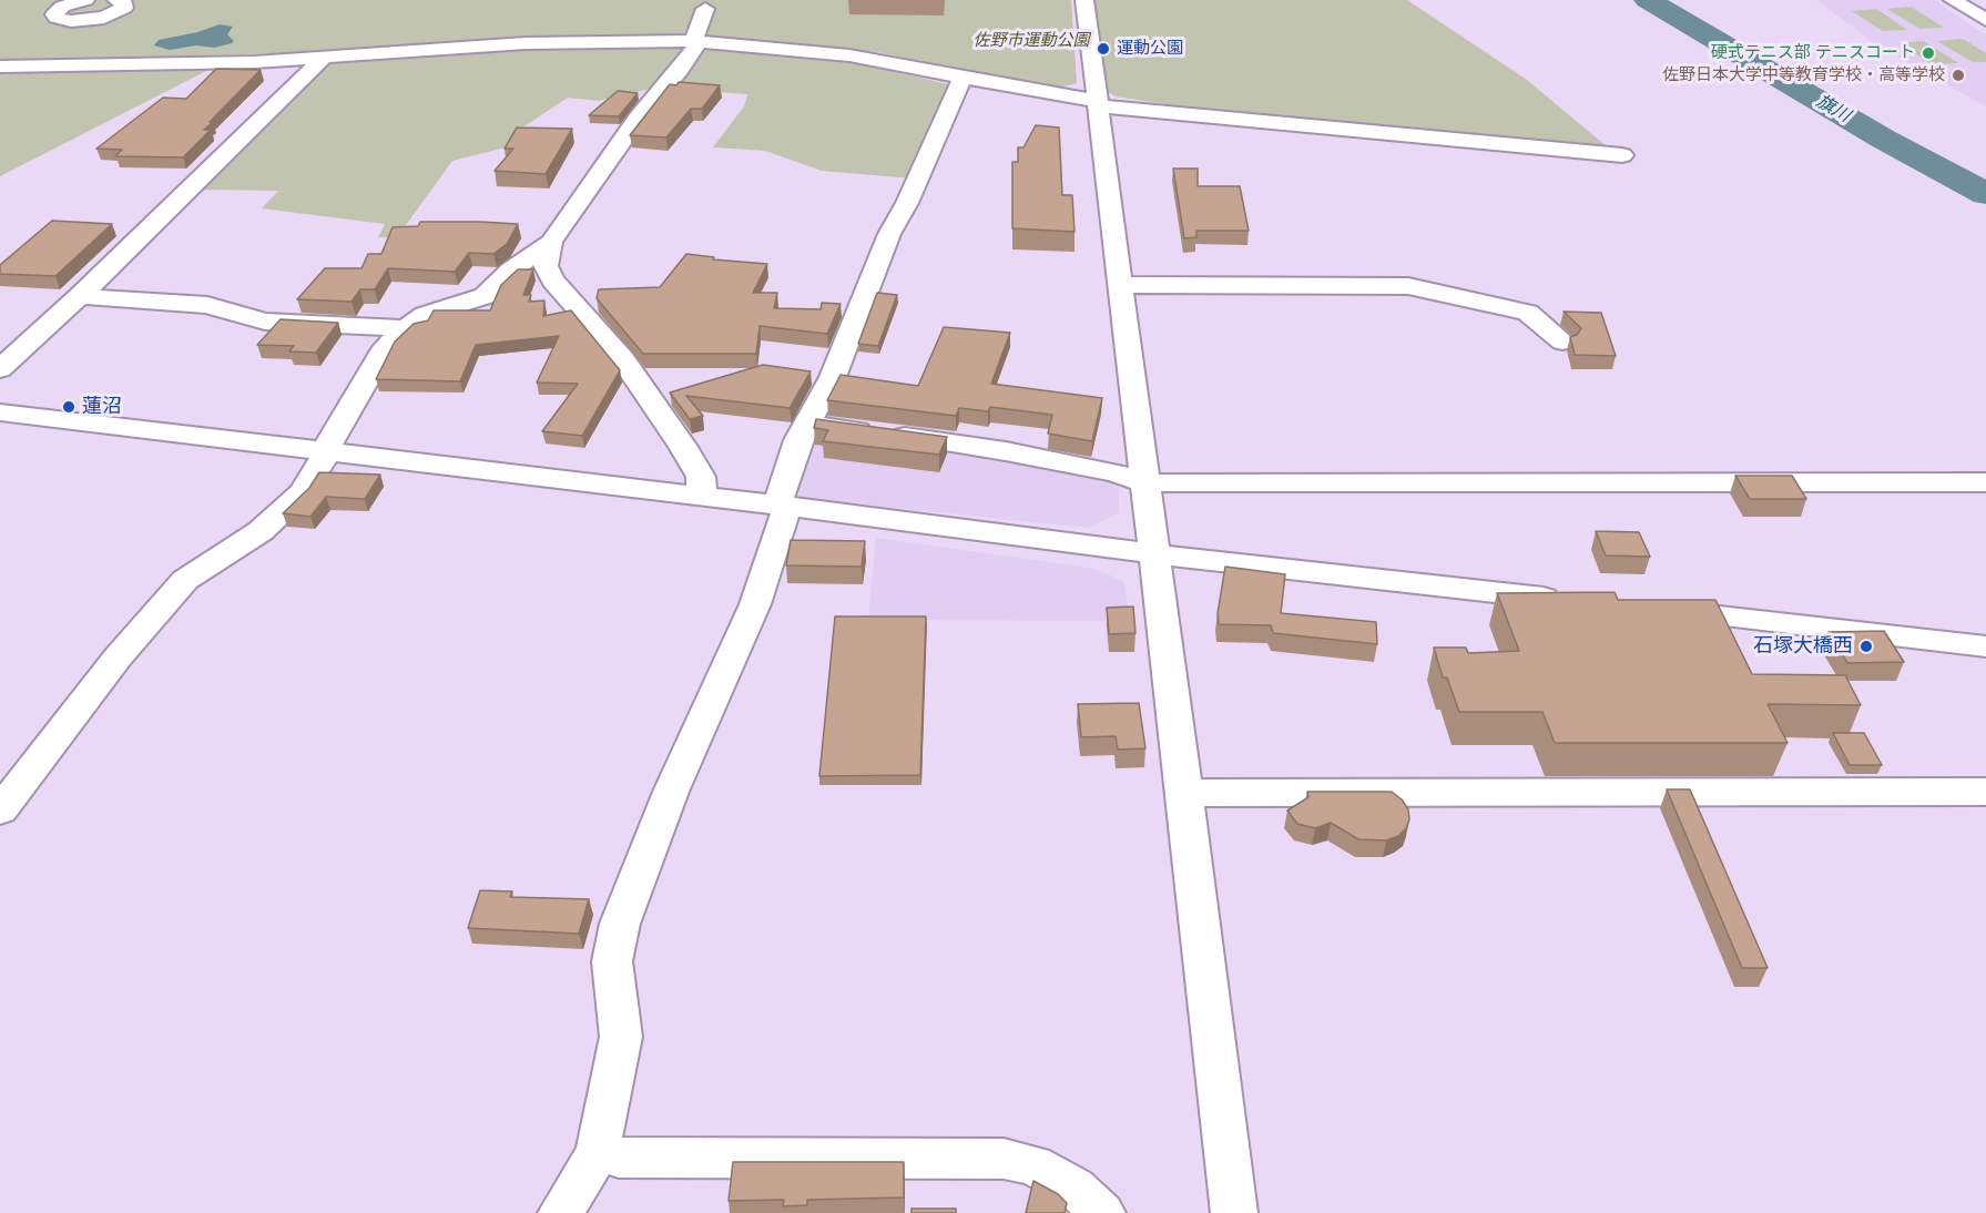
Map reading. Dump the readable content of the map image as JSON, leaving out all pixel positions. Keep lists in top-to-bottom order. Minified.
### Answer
{"water":["旗川"],"parks":["佐野市運動公園"],"places":["運動公園","硬式テニス部 テニスコート","佐野日本大学中等教育学校・高等学校","蓮沼","石塚大橋西"]}
